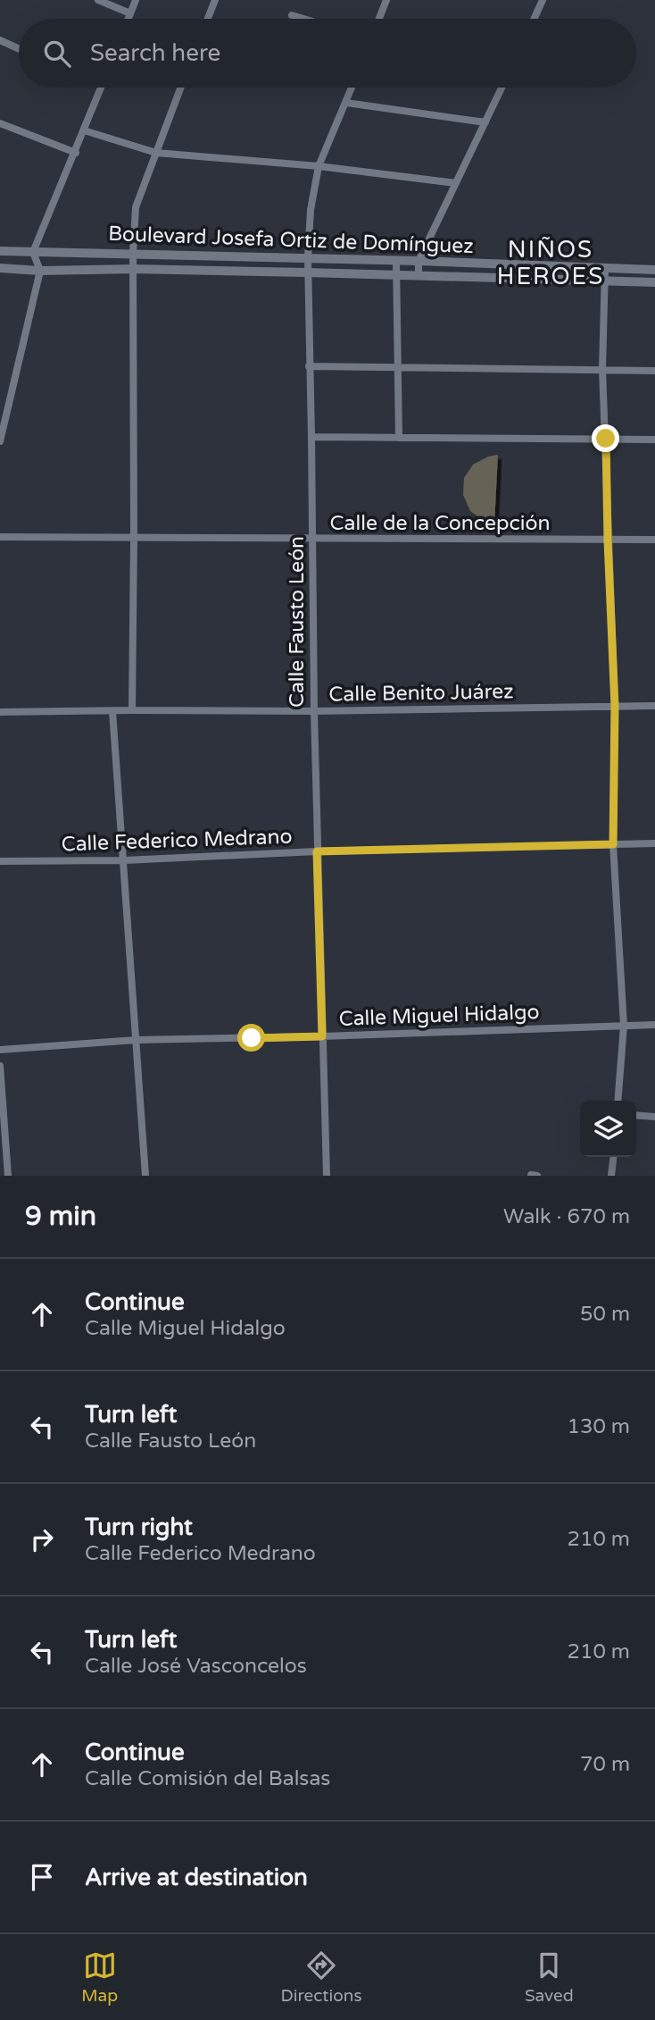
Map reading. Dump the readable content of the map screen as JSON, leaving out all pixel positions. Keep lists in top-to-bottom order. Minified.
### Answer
{"streets":{"street":["Boulevard Josefa Ortiz de Domínguez","Calle de la Concepción","Calle Fausto León","Calle Benito Juárez","Calle Federico Medrano","Calle Miguel Hidalgo"]},"crossings":[["Boulevard Josefa Ortiz de Domínguez","Calle Fausto León"],["Calle de la Concepción","Calle Fausto León"],["Calle Fausto León","Calle Benito Juárez"],["Calle Fausto León","Calle Federico Medrano"],["Calle Fausto León","Calle Miguel Hidalgo"]],"districts":["NIÑOS HEROES"],"page":{"search":"Search here","heading":["9 min","Walk · 670 m"],"list":[["Continue","Calle Miguel Hidalgo","50 m"],["Turn left","Calle Fausto León","130 m"],["Turn right","Calle Federico Medrano","210 m"],["Turn left","Calle José Vasconcelos","210 m"],["Continue","Calle Comisión del Balsas","70 m"],"Arrive at destination"],"nav":["Map","Directions","Saved"]}}
